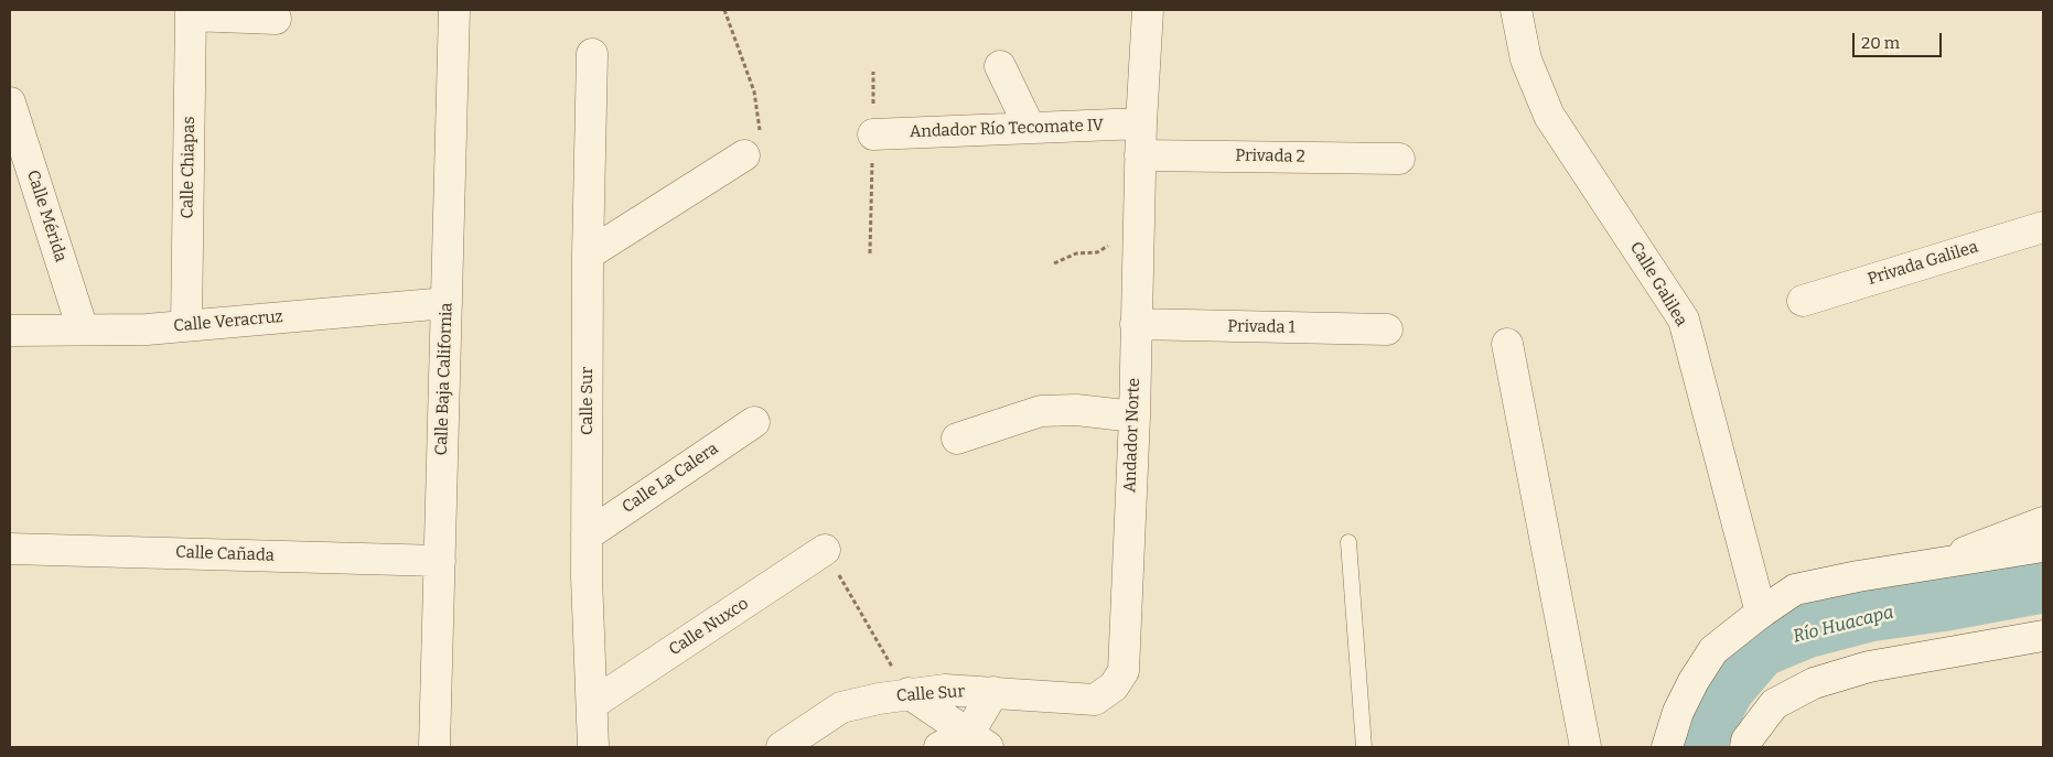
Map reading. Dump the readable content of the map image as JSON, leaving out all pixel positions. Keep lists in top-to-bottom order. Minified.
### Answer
{"streets":{"street":["Andador Río Tecomate IV","Privada 2","Calle Chiapas","Calle Mérida","Privada Galilea","Calle Galilea","Calle Veracruz","Privada 1","Calle Baja California","Calle Sur","Andador Norte","Calle La Calera","Calle Cañada","Calle Nuxco"]},"crossings":[["Andador Río Tecomate IV","Andador Norte"],["Privada 2","Andador Norte"],["Calle Chiapas","Calle Veracruz"],["Calle Mérida","Calle Veracruz"],["Calle Veracruz","Calle Baja California"],["Privada 1","Andador Norte"],["Calle Baja California","Calle Cañada"],["Calle Sur","Andador Norte"],["Calle Sur","Calle La Calera"],["Calle Sur","Calle Nuxco"]],"water":["Río Huacapa"],"scale_bar":"20 m"}
